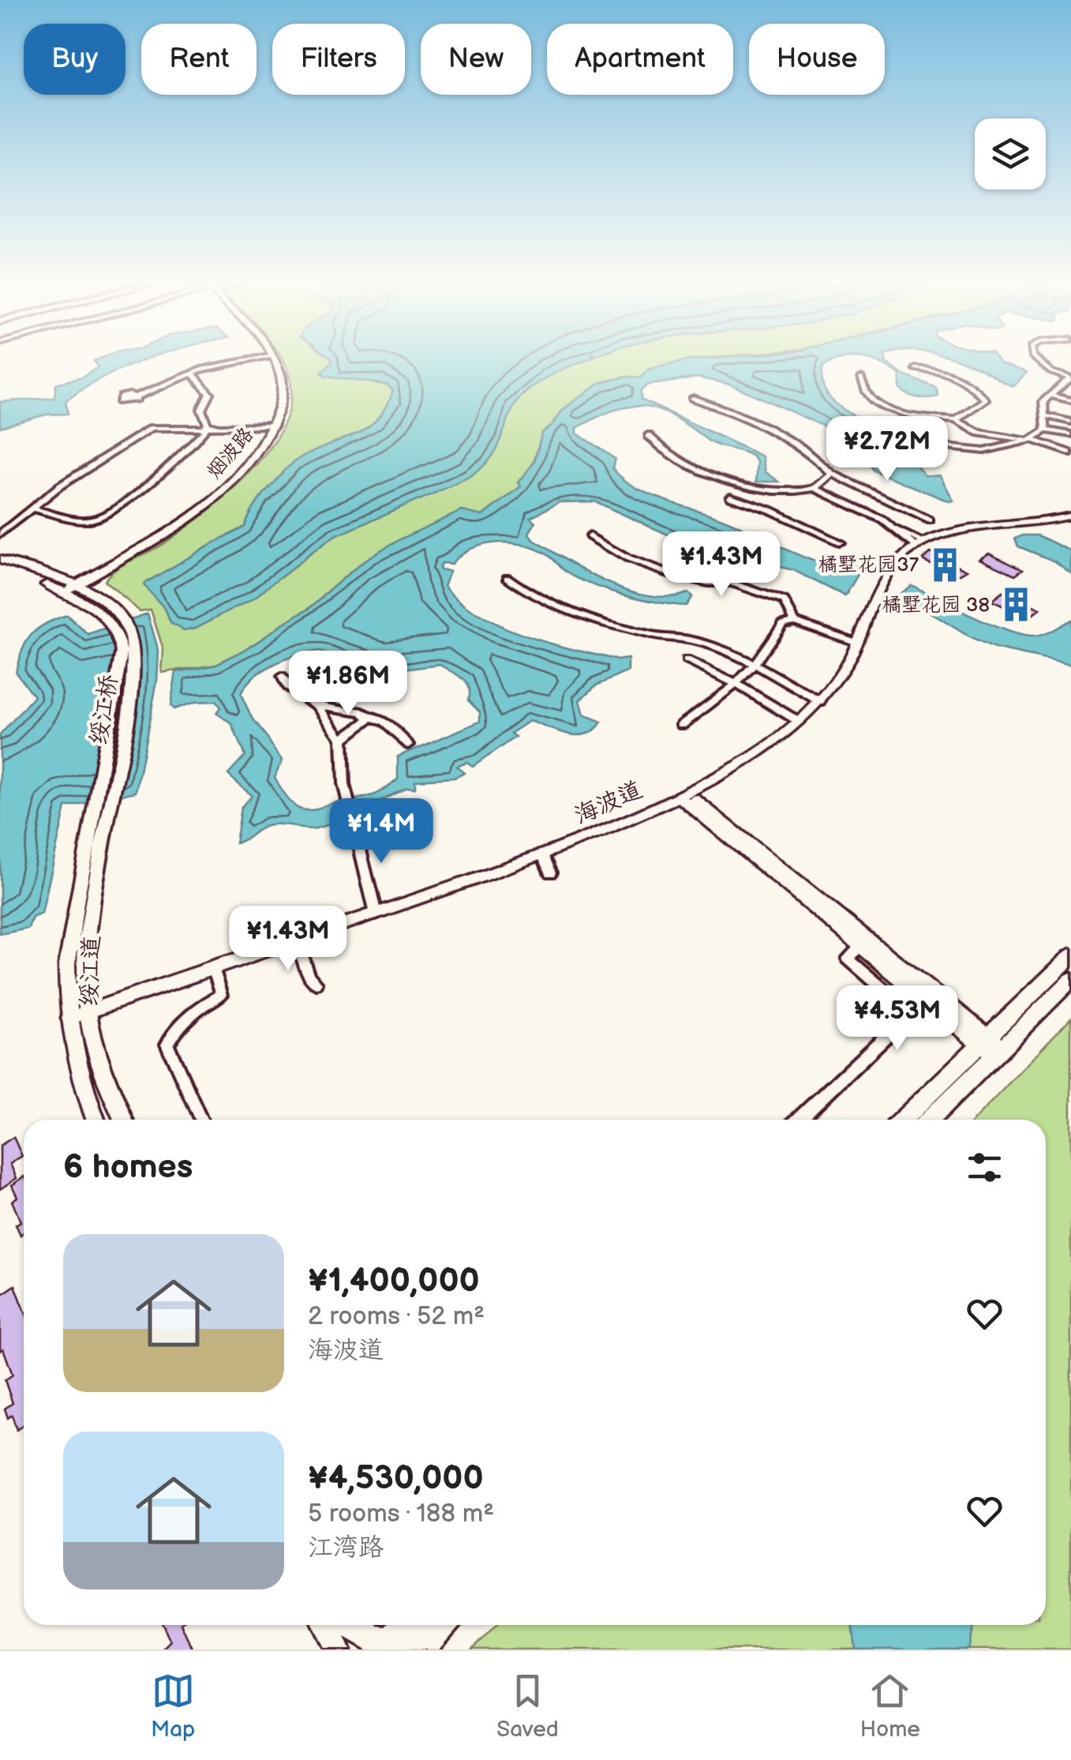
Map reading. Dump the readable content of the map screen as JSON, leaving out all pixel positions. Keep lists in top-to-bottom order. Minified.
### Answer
{"streets":{"main road":["烟波路","绥江桥","绥江道"],"street":["海波道"]},"crossings":[["烟波路","绥江桥"],["绥江桥","绥江道"],["海波道","绥江道"]],"places":{"building":["橘墅花园37","橘墅花园 38"]},"page":{"chip":["Buy","Rent","Filters","New","Apartment","House"],"price":["¥2.72M","¥1.43M","¥1.86M","¥1.4M","¥1.43M","¥4.53M"],"heading":"6 homes","list":[{"name":"¥1,400,000","note":"2 rooms · 52 m² · 海波道"},{"name":"¥4,530,000","note":"5 rooms · 188 m² · 江湾路"}],"tabs":["Map","Saved","Home"]}}
